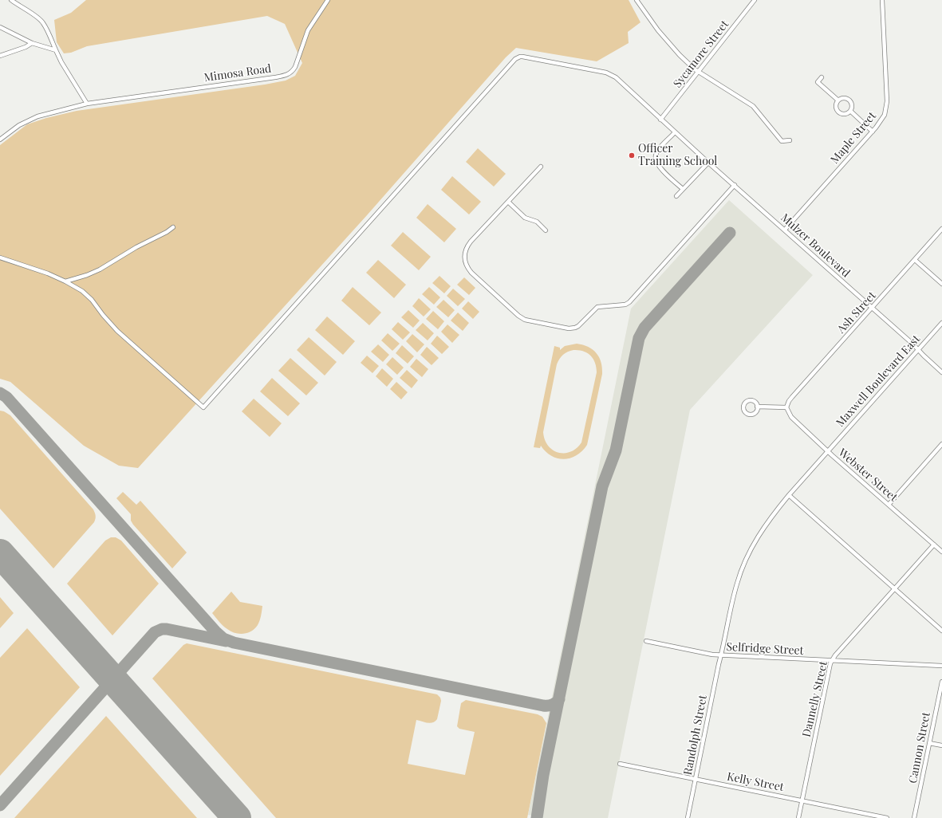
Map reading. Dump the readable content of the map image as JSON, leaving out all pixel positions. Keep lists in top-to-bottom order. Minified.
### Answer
{"streets":{"street":["Sycamore Street","Mimosa Road","Maple Street","Mulzer Boulevard","Ash Street","Maxwell Boulevard East","Webster Street","Selfridge Street","Dannelly Street","Randolph Street","Cannon Street","Kelly Street"]},"crossings":[["Sycamore Street","Mulzer Boulevard"],["Maple Street","Mulzer Boulevard"],["Mulzer Boulevard","Ash Street"],["Mulzer Boulevard","Maxwell Boulevard East"],["Ash Street","Webster Street"],["Maxwell Boulevard East","Webster Street"],["Maxwell Boulevard East","Randolph Street"],["Webster Street","Dannelly Street"],["Selfridge Street","Dannelly Street"],["Selfridge Street","Randolph Street"],["Dannelly Street","Kelly Street"],["Randolph Street","Kelly Street"]],"places":["Officer Training School"]}
